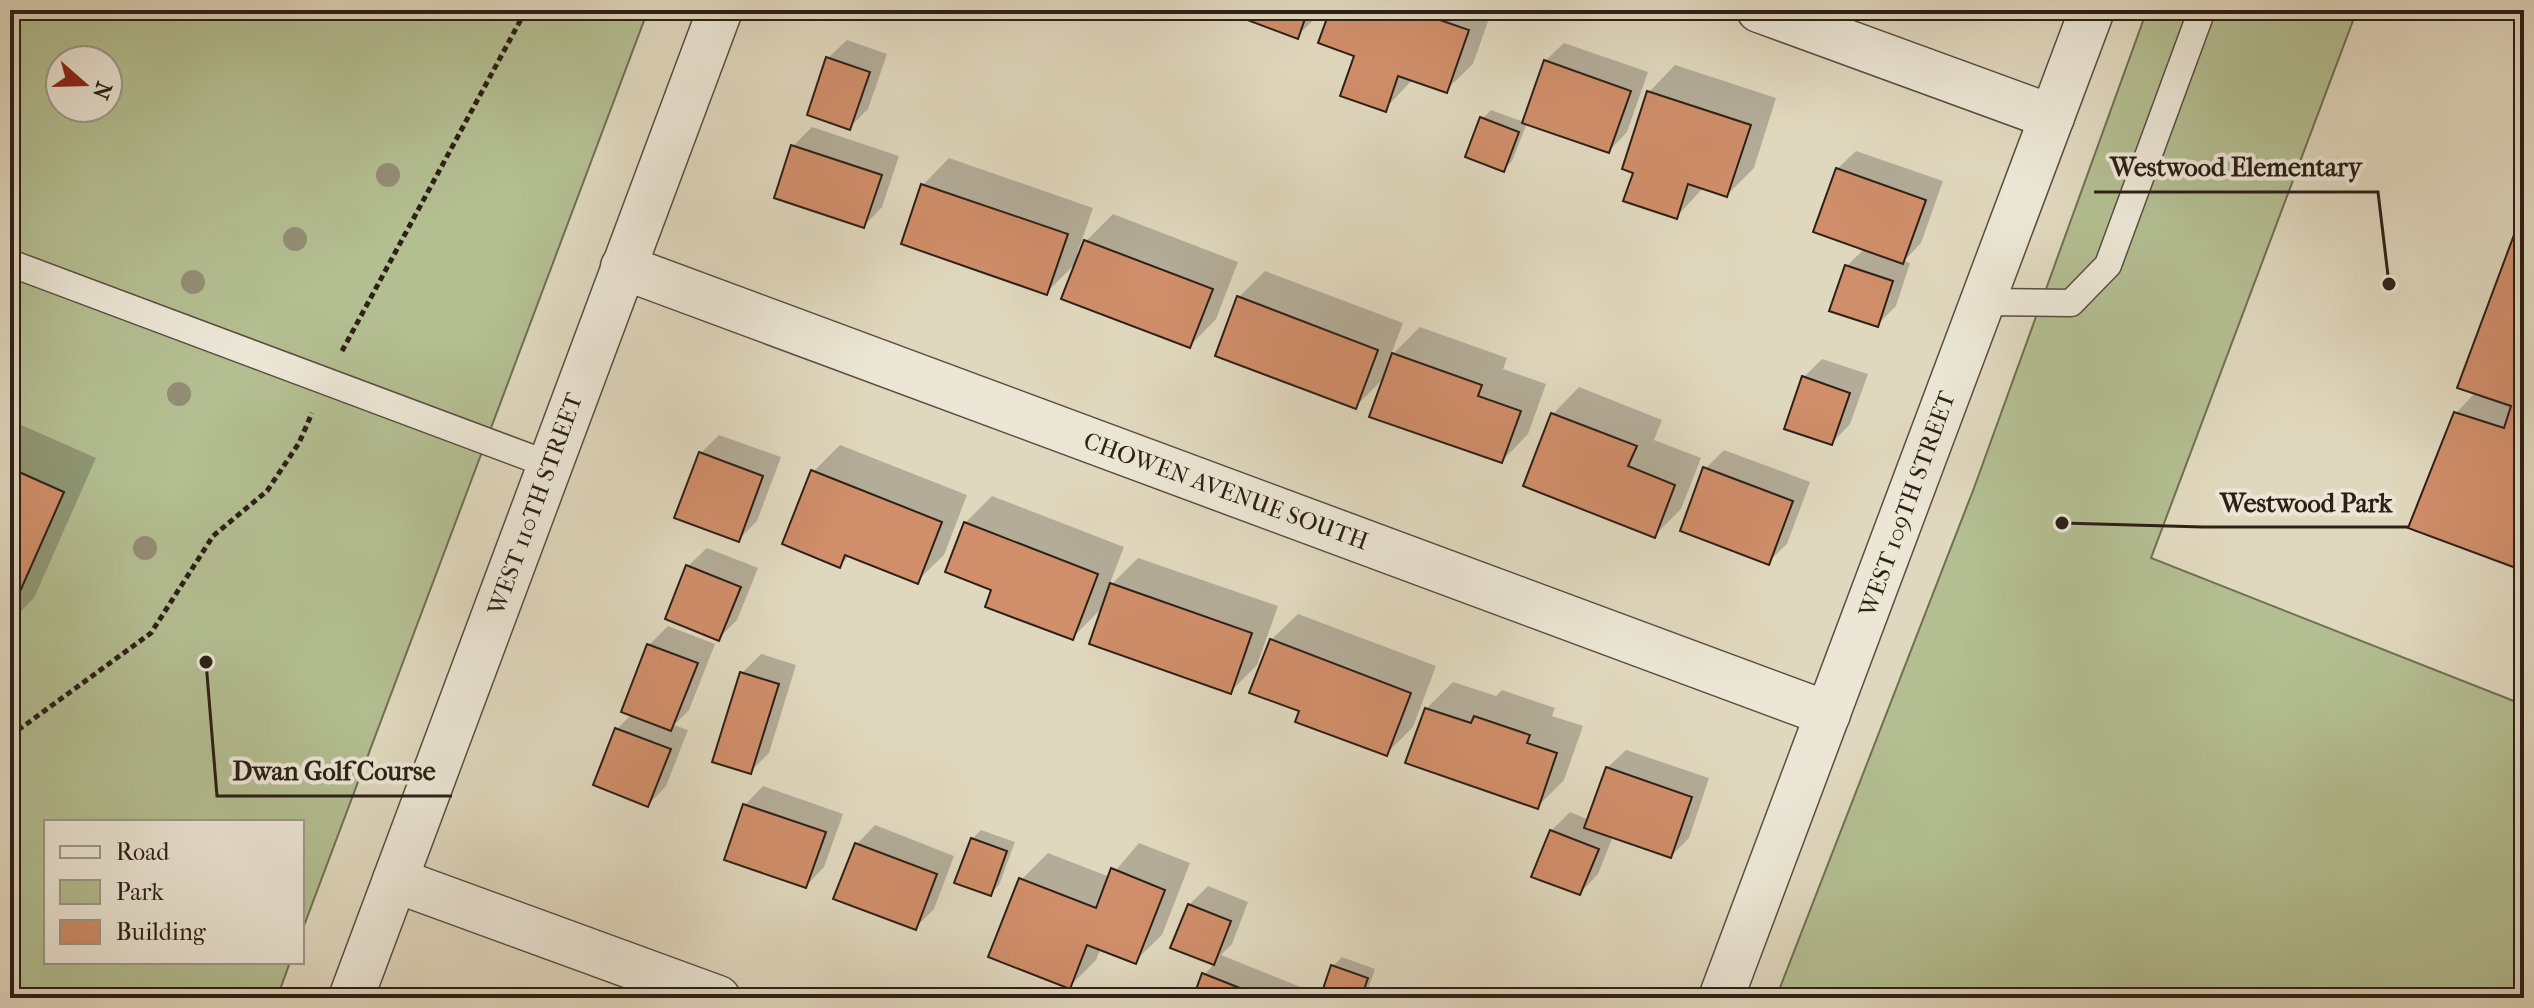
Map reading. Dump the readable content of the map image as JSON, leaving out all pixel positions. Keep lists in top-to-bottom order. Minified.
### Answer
{"streets":{"street":["CHOWEN AVENUE SOUTH","WEST 110TH STREET","WEST 109TH STREET"]},"crossings":[["CHOWEN AVENUE SOUTH","WEST 110TH STREET"],["CHOWEN AVENUE SOUTH","WEST 109TH STREET"]],"places":["Westwood Elementary","Westwood Park","Dwan Golf Course"],"legend":["Road","Park","Building"],"north":"right"}
